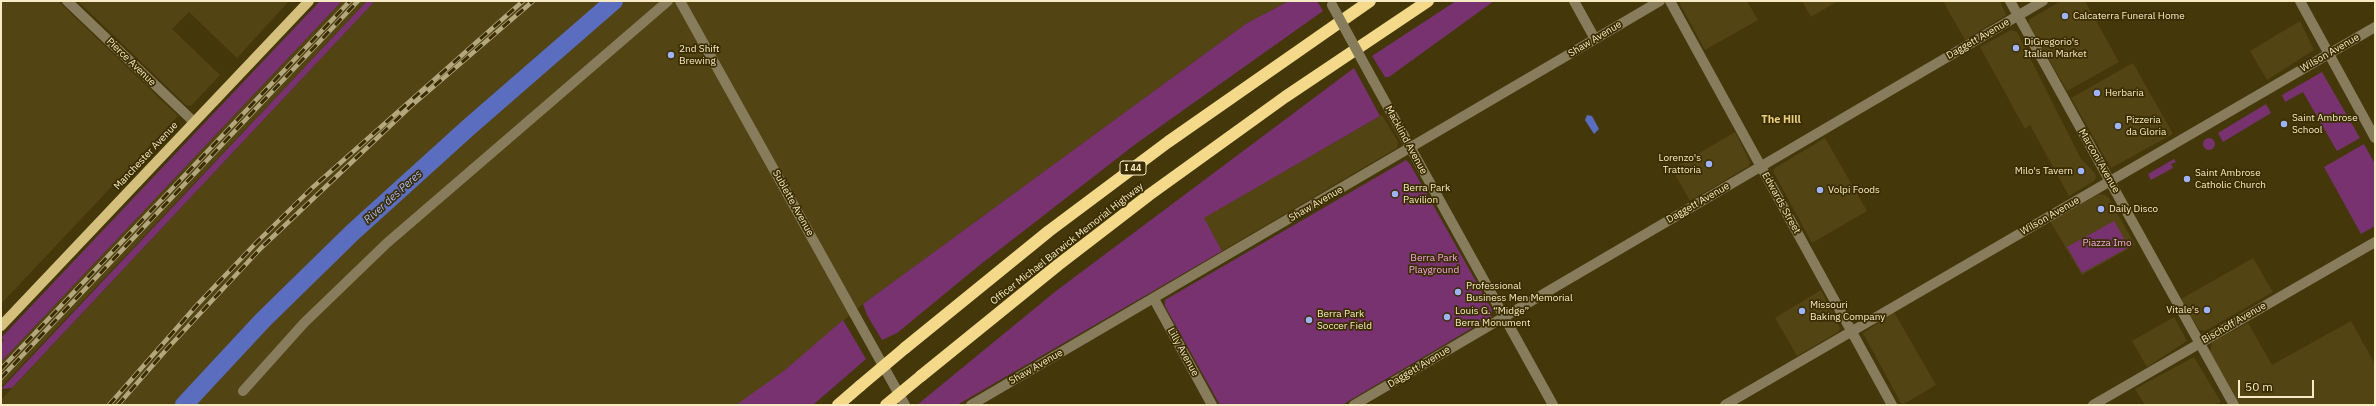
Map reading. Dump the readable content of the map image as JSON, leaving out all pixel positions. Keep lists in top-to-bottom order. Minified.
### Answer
{"streets":{"highway":["I 44","Officer Michael Barwick Memorial Highway"],"main road":["Manchester Avenue"],"street":["Shaw Avenue","Daggett Avenue","Wilson Avenue","Pierce Avenue","Macklind Avenue","Marconi Avenue","Sublette Avenue","Edwards Street","Bischoff Avenue","Lilly Avenue"]},"crossings":[["Shaw Avenue","Macklind Avenue"],["Shaw Avenue","Lilly Avenue"],["Daggett Avenue","Macklind Avenue"],["Daggett Avenue","Marconi Avenue"],["Daggett Avenue","Edwards Street"],["Wilson Avenue","Marconi Avenue"],["Wilson Avenue","Edwards Street"],["Pierce Avenue","Manchester Avenue"],["Marconi Avenue","Bischoff Avenue"]],"districts":["The Hill"],"water":["River des Peres"],"parks":["Piazza Imo","Berra Park Playground"],"places":["Calcaterra Funeral Home","DiGregorio's Italian Market","2nd Shift Brewing","Herbaria","Saint Ambrose School","Pizzeria da Gloria","Lorenzo's Trattoria","Milo's Tavern","Saint Ambrose Catholic Church","Volpi Foods","Berra Park Pavilion","Daily Disco","Professional Business Men Memorial","Vitale's","Missouri Baking Company","Louis G. “Midge” Berra Monument","Berra Park Soccer Field"],"scale_bar":"50 m"}
